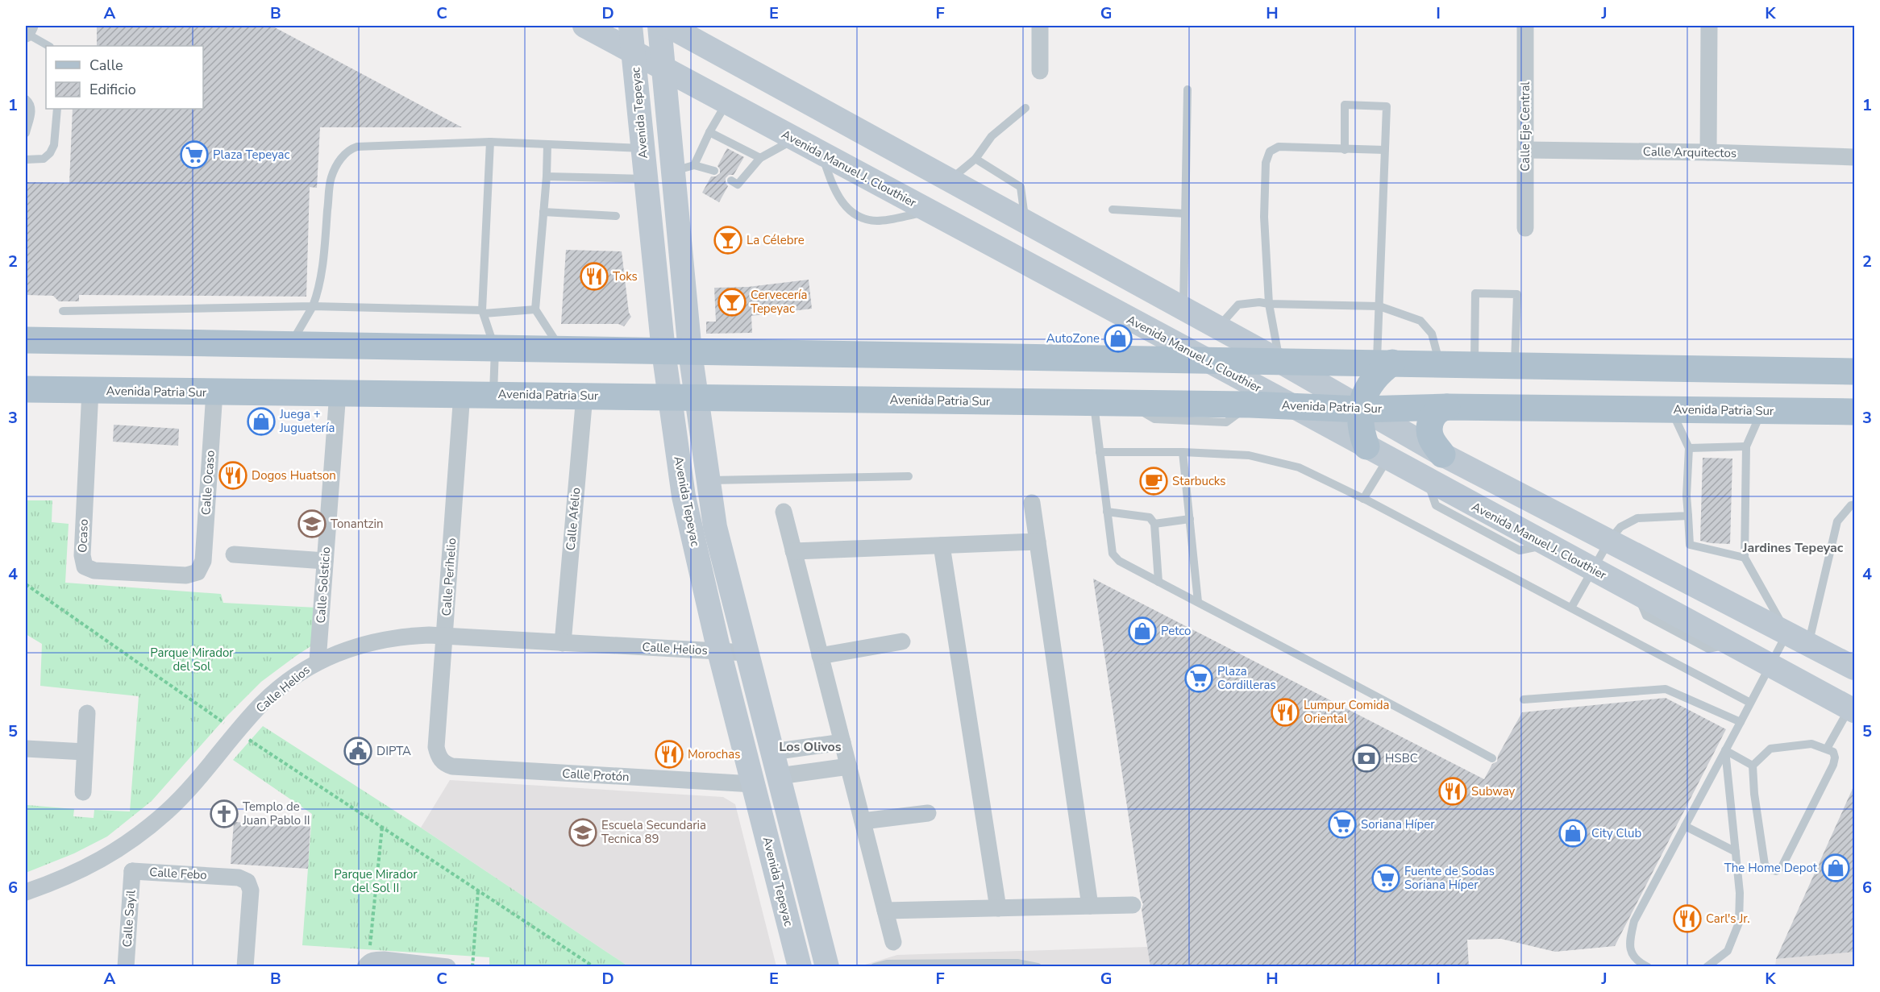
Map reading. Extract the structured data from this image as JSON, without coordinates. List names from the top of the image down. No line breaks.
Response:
{"streets":{"main road":["Avenida Tepeyac","Avenida Manuel J. Clouthier","Avenida Patria Sur"],"street":["Calle Eje Central","Calle Arquitectos","Calle Ocaso","Calle Afelio","Ocaso","Calle Perihelio","Calle Solsticio","Calle Helios","Calle Protón","Calle Febo","Calle Sayil"]},"crossings":[["Avenida Tepeyac","Avenida Manuel J. Clouthier"],["Avenida Tepeyac","Avenida Patria Sur"],["Avenida Tepeyac","Calle Helios"],["Avenida Tepeyac","Calle Protón"],["Calle Eje Central","Calle Arquitectos"],["Avenida Manuel J. Clouthier","Avenida Patria Sur"],["Avenida Patria Sur","Calle Ocaso"],["Avenida Patria Sur","Calle Afelio"],["Avenida Patria Sur","Ocaso"],["Avenida Patria Sur","Calle Perihelio"],["Avenida Patria Sur","Calle Solsticio"],["Calle Ocaso","Ocaso"],["Calle Afelio","Calle Helios"],["Calle Perihelio","Calle Helios"],["Calle Perihelio","Calle Protón"],["Calle Solsticio","Calle Helios"],["Calle Helios","Calle Febo"],["Calle Febo","Calle Sayil"]],"districts":["Jardines Tepeyac","Los Olivos"],"parks":["Parque Mirador del Sol","Parque Mirador del Sol II"],"places":{"supermarket":["Plaza Tepeyac","Plaza Cordilleras","Soriana Híper","Fuente de Sodas Soriana Híper"],"bar":["La Célebre","Cervecería Tepeyac"],"restaurant":["Toks","Dogos Huatson","Lumpur Comida Oriental","Morochas","Subway","Carl's Jr."],"shop":["AutoZone","Juega + Juguetería","Petco","City Club","The Home Depot"],"cafe":["Starbucks"],"school or university":["Tonantzin","Escuela Secundaria Tecnica 89"],"public building":["DIPTA"],"bank":["HSBC"],"church":["Templo de Juan Pablo II"]},"legend":["Calle","Edificio"],"grid":{"columns":["A","B","C","D","E","F","G","H","I","J","K"],"rows":["1","2","3","4","5","6"]}}
